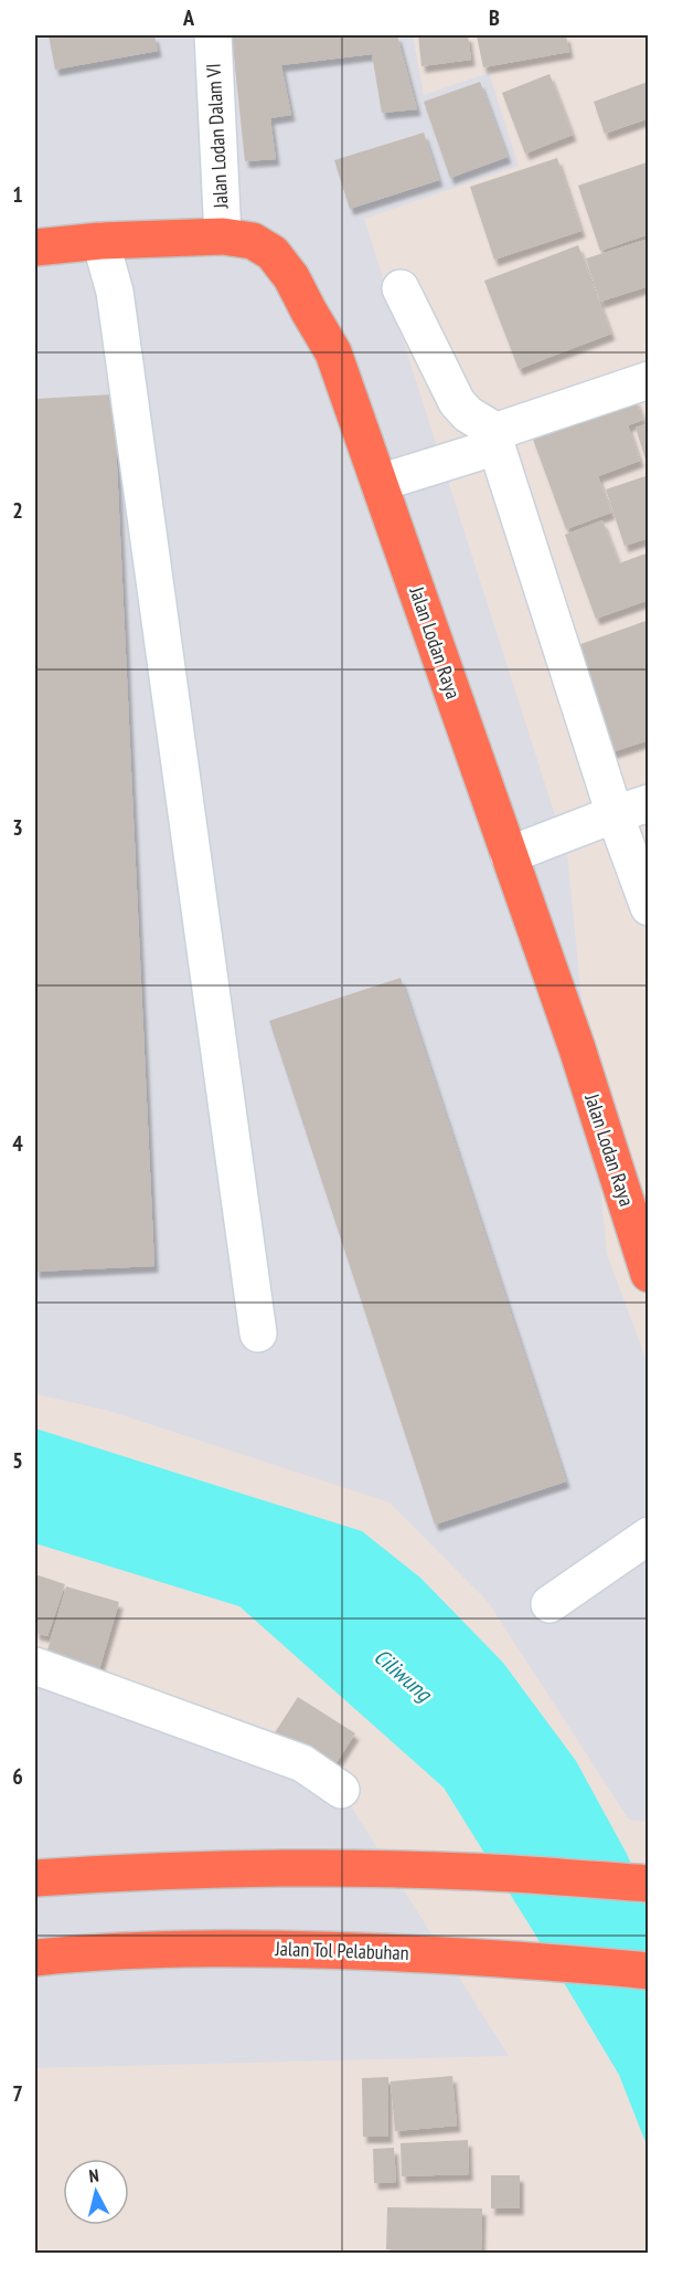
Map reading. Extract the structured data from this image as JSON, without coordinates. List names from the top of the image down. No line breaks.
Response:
{"streets":{"highway":["Jalan Lodan Raya","Jalan Tol Pelabuhan"],"street":["Jalan Lodan Dalam VI"]},"crossings":[["Jalan Lodan Dalam VI","Jalan Lodan Raya"]],"water":["Ciliwung"],"north":"top","grid":{"columns":["A","B"],"rows":["1","2","3","4","5","6","7"]}}
